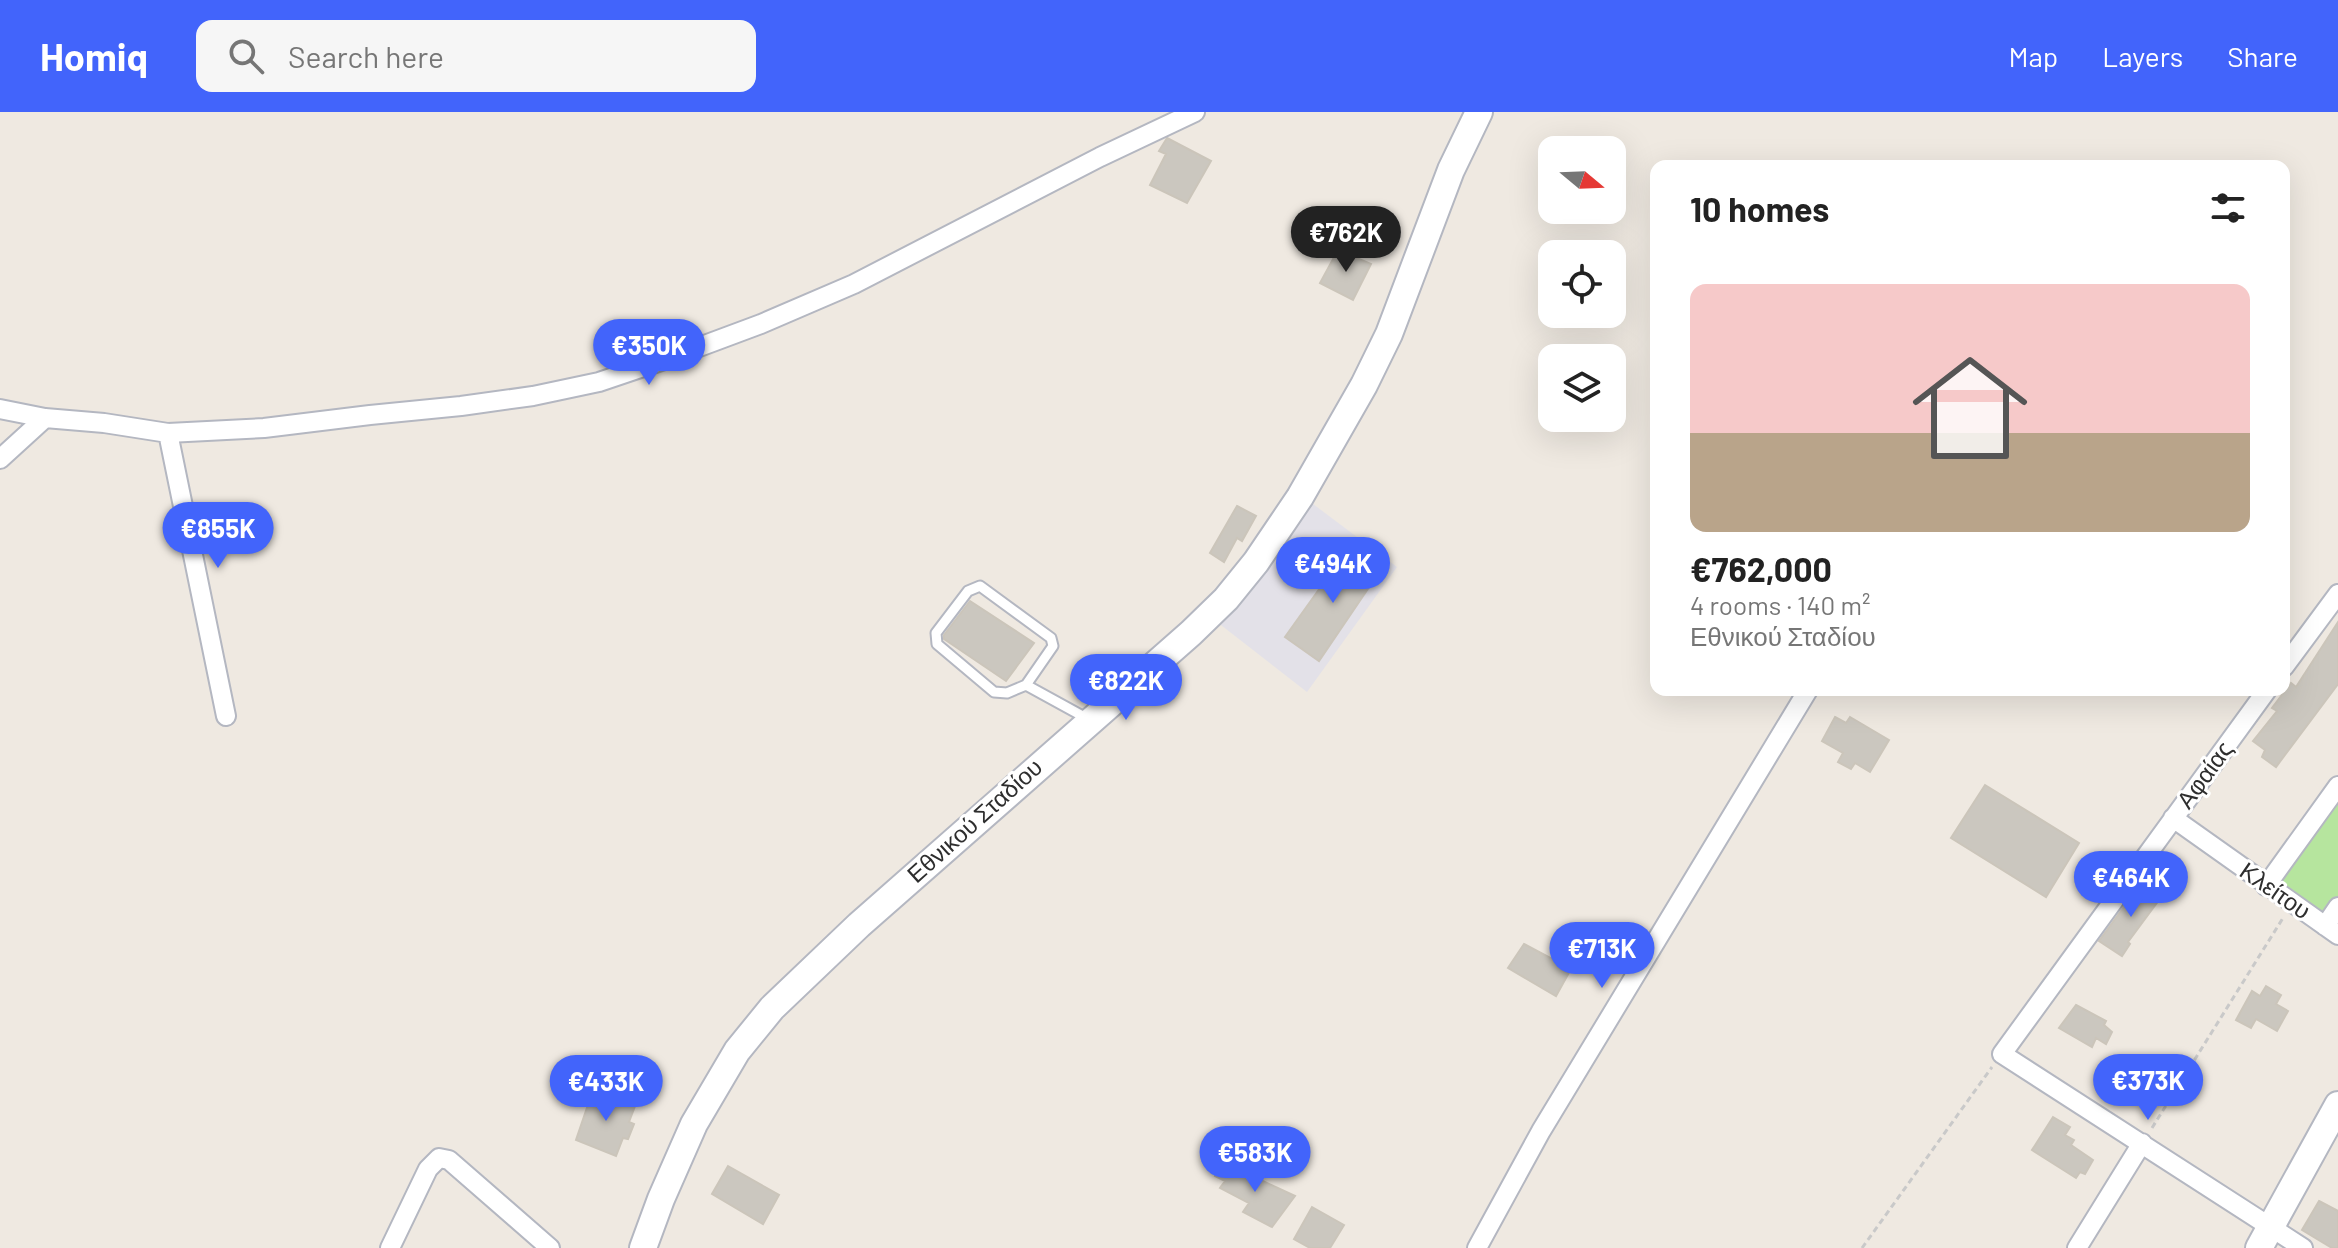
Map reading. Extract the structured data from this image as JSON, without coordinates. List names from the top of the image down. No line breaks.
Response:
{"streets":{"street":["Αφαίας","Εθνικού Σταδίου","Κλείτου"]},"crossings":[["Αφαίας","Κλείτου"]],"north":"right","page":{"header":"Homiq","search":"Search here","nav":["Map","Layers","Share"],"heading":"10 homes","price":["€762K","€350K","€855K","€494K","€822K","€464K","€713K","€373K","€433K","€583K"],"list":[{"name":"€762,000","note":"4 rooms · 140 m² · Εθνικού Σταδίου"}]}}
